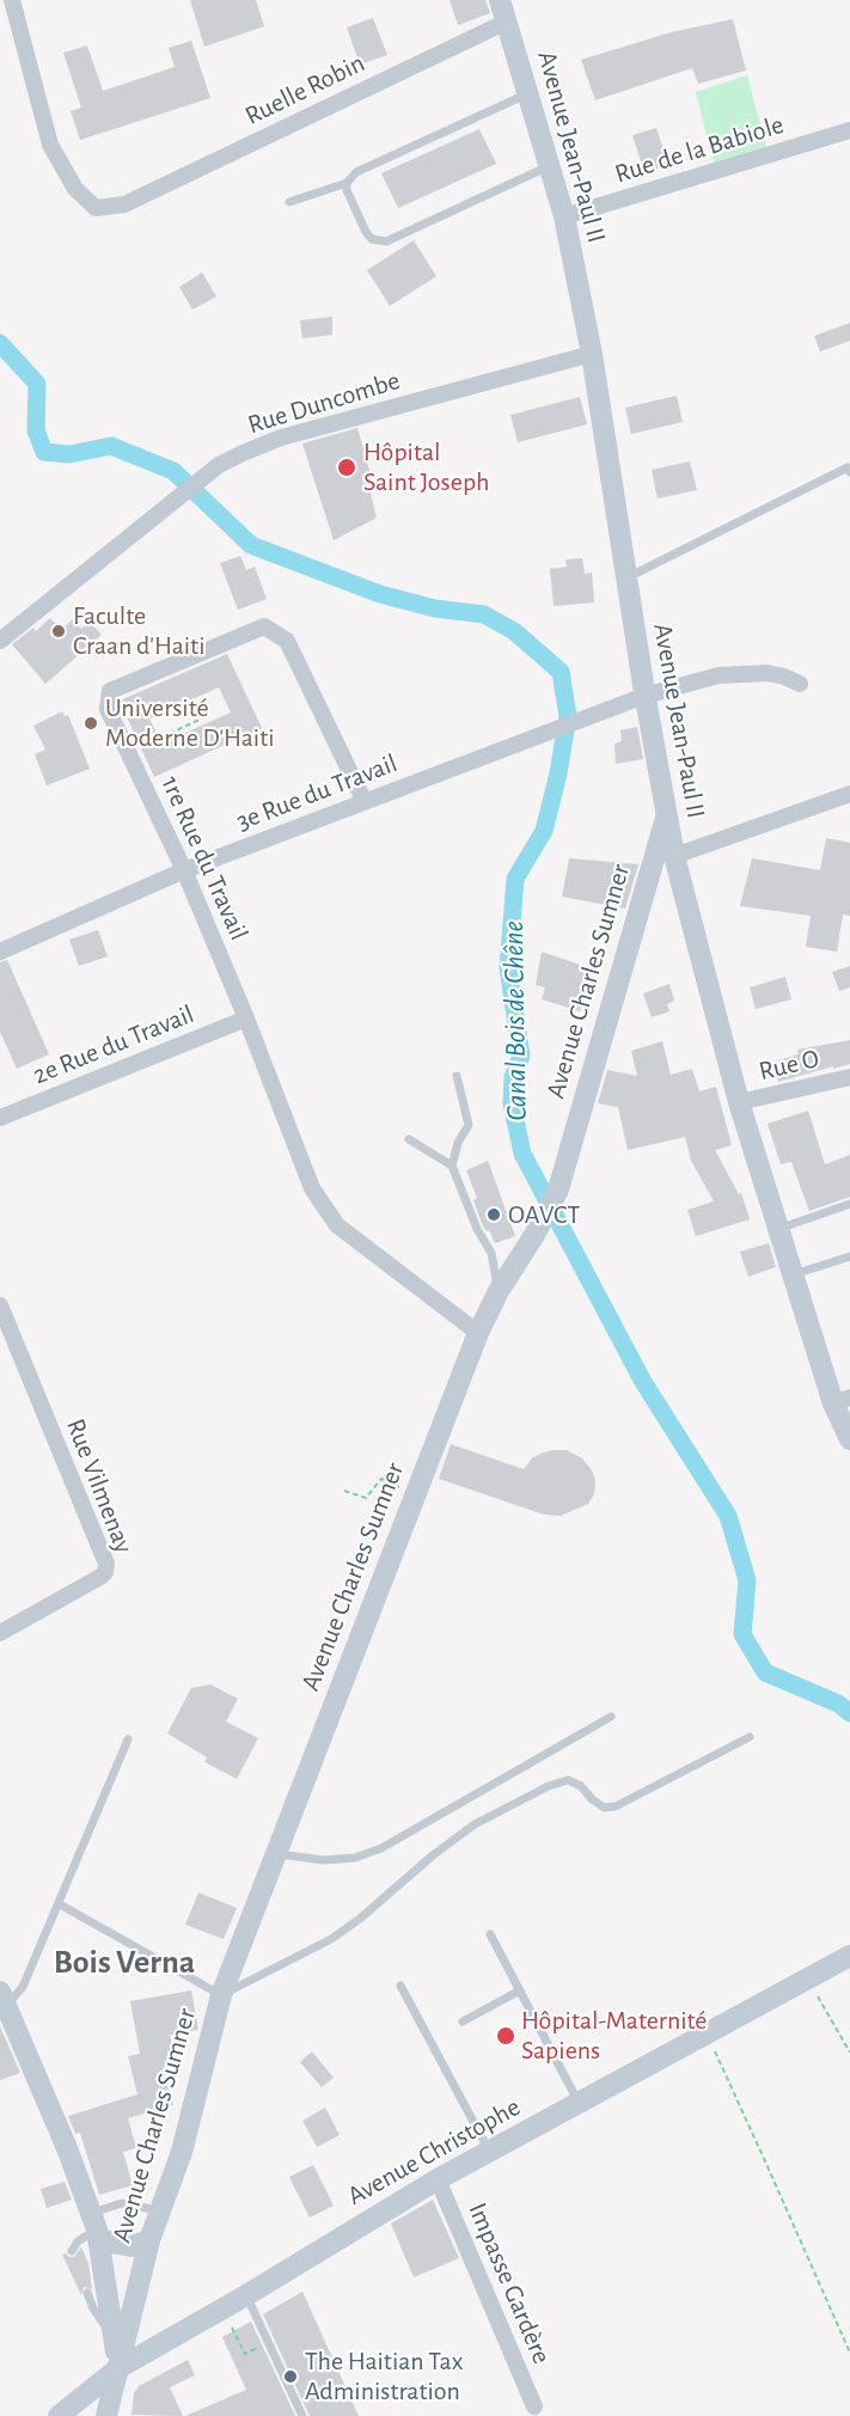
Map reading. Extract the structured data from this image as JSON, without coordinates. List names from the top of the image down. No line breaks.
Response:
{"streets":{"street":["Ruelle Robin","Avenue Jean-Paul II","Rue de la Babiole","Rue Duncombe","3e Rue du Travail","1re Rue du Travail","Avenue Charles Sumner","2e Rue du Travail","Rue O","Rue Vilmenay","Avenue Christophe","Impasse Gardère"]},"crossings":[["Ruelle Robin","Avenue Jean-Paul II"],["Avenue Jean-Paul II","Rue de la Babiole"],["Avenue Jean-Paul II","Rue Duncombe"],["Avenue Jean-Paul II","3e Rue du Travail"],["Avenue Jean-Paul II","Avenue Charles Sumner"],["Avenue Jean-Paul II","Rue O"],["3e Rue du Travail","1re Rue du Travail"],["1re Rue du Travail","Avenue Charles Sumner"],["1re Rue du Travail","2e Rue du Travail"],["Avenue Charles Sumner","Avenue Christophe"],["Avenue Christophe","Impasse Gardère"]],"districts":["Bois Verna"],"water":["Canal Bois de Chêne"],"places":["Hôpital Saint Joseph","Faculte Craan d'Haiti","Université Moderne D'Haiti","OAVCT","Hôpital-Maternité Sapiens","The Haitian Tax Administration"]}
